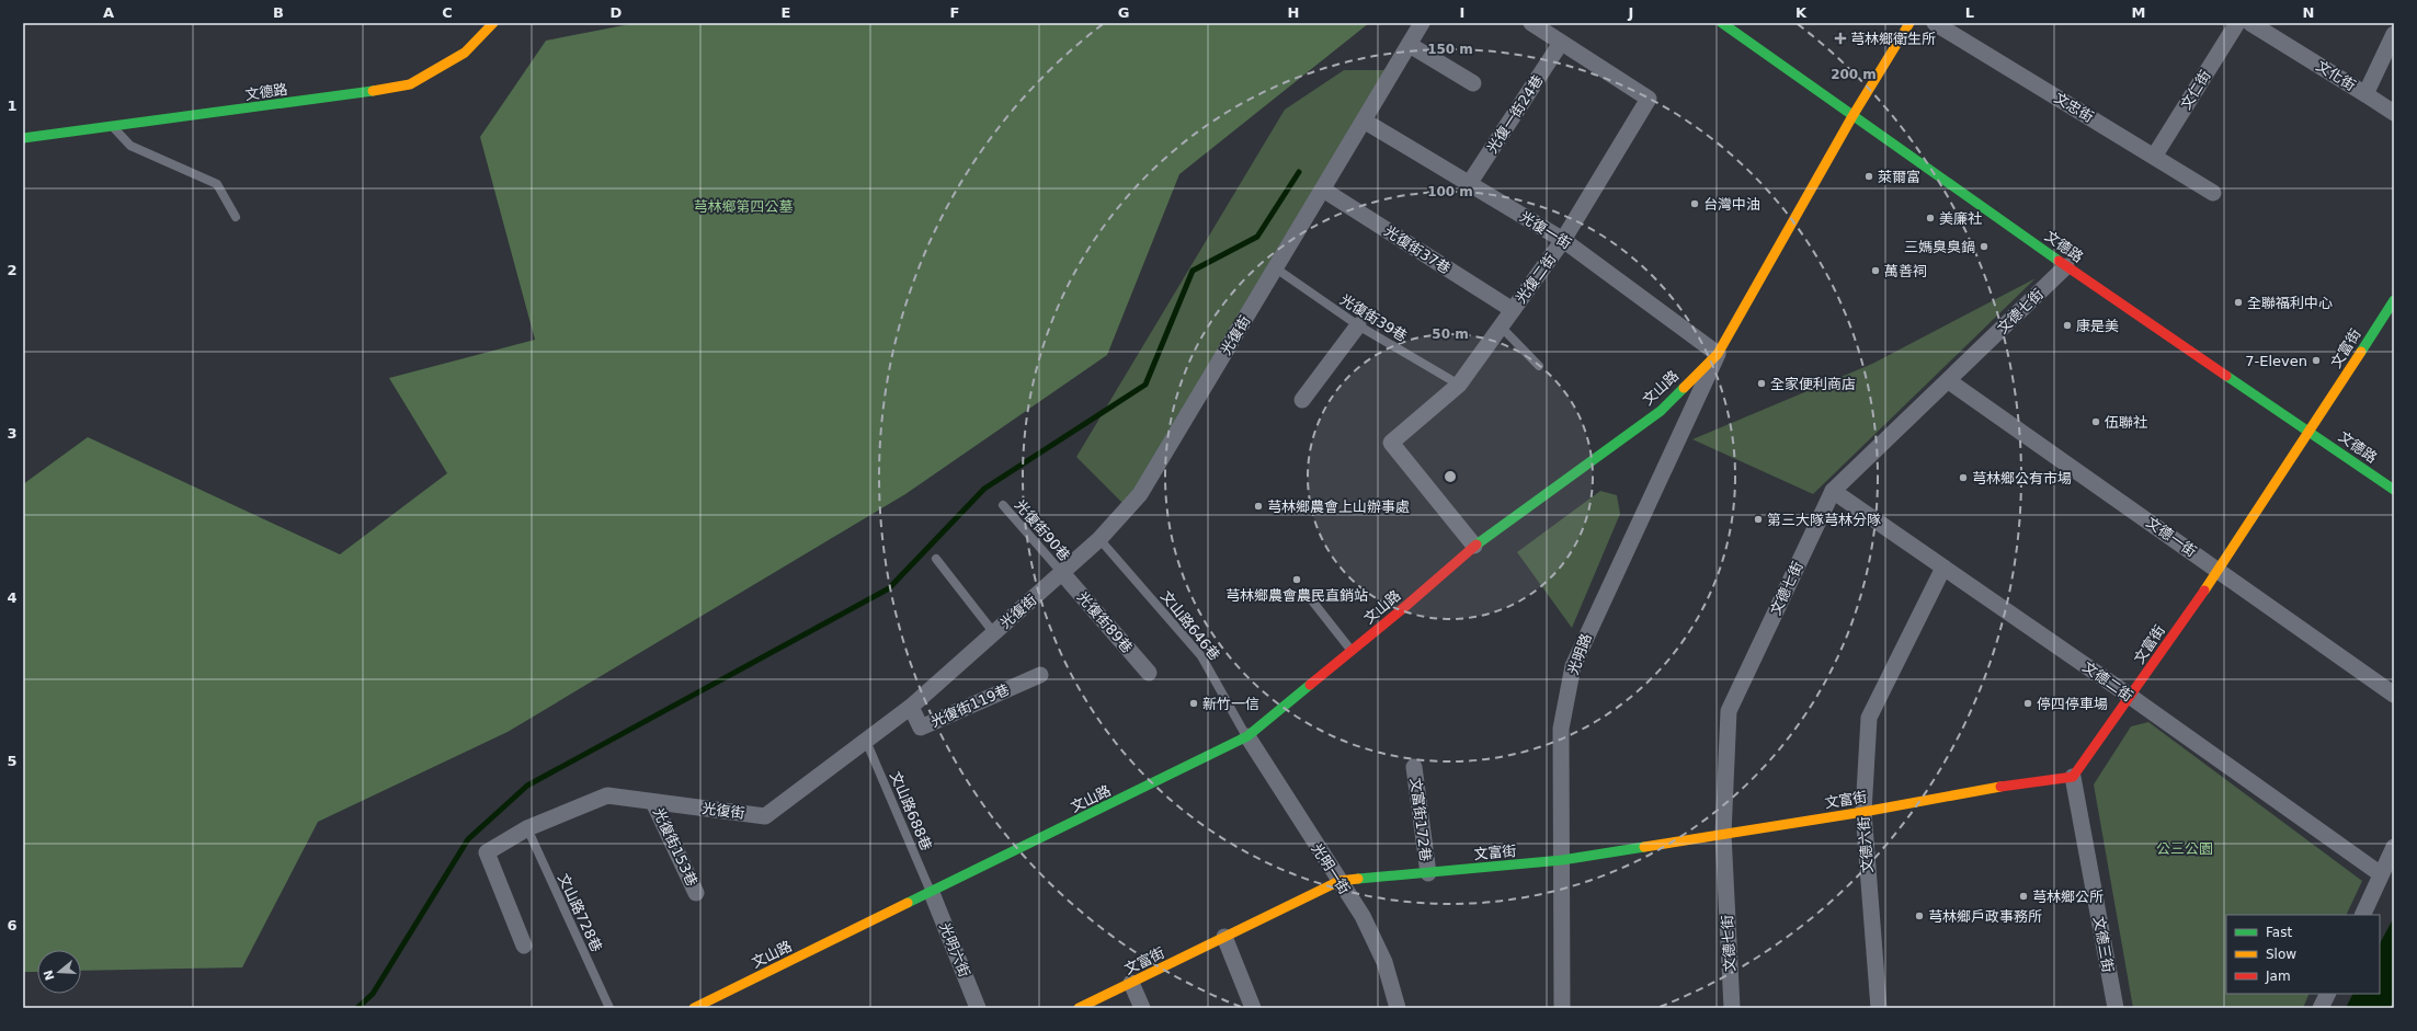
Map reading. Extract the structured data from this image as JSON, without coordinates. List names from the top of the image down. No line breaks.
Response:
{"streets":{"main road":["文德路","文富街","文山路"],"street":["文化街","文仁街","文忠街","光復一街24巷","光復一街","光復街37巷","光復二街","文德七街","光復街","文德一街","光復街89巷","光明路","文德二街","光復街119巷","文富街172巷","文德六街","光復街153巷","光明一街","文德三街","光明六街"],"lane":["光復街39巷","光復街90巷","文山路646巷","文山路688巷","文山路728巷"]},"crossings":[["文仁街","文忠街"],["文德路","文德七街"],["文德路","文富街"],["文德路","文山路"],["光復一街24巷","光復一街"],["光復一街24巷","光復二街"],["光復一街","光復二街"],["光復一街","光復街"],["光復一街","文山路"],["光復一街","光明路"],["光復街37巷","光復二街"],["光復街37巷","光復街"],["光復二街","光復街39巷"],["光復二街","文山路"],["文德七街","文富街"],["文德七街","文德一街"],["文德七街","文德二街"],["光復街39巷","光復街"],["光復街","光復街90巷"],["光復街","光復街89巷"],["光復街","文山路646巷"],["光復街","光復街119巷"],["光復街","文山路688巷"],["光復街","光復街153巷"],["光復街","文山路728巷"],["文富街","文德一街"],["文富街","光明路"],["文富街","文德二街"],["文富街","文富街172巷"],["文富街","文德六街"],["文富街","光明一街"],["文富街","文德三街"],["文山路","文山路646巷"],["文山路","光明路"],["文山路","文山路688巷"],["文山路","光明一街"],["文山路","光明六街"],["光復街90巷","光復街89巷"],["文山路646巷","光明一街"],["文德二街","文德六街"],["文山路688巷","光明六街"]],"parks":["芎林鄉第四公墓","公三公園"],"places":{"health":["芎林鄉衛生所"],"other":["萊爾富","台灣中油","美廉社","三媽臭臭鍋","萬善祠","全聯福利中心","康是美","7-Eleven","全家便利商店","伍聯社","芎林鄉公有市場","芎林鄉農會上山辦事處","第三大隊芎林分隊","芎林鄉農會農民直銷站","新竹一信","停四停車場","芎林鄉公所","芎林鄉戶政事務所"]},"legend":["Fast","Slow","Jam"],"north":"left","grid":{"columns":["A","B","C","D","E","F","G","H","I","J","K","L","M","N"],"rows":["1","2","3","4","5","6"]},"rings":["150 m","200 m","100 m","50 m"]}
